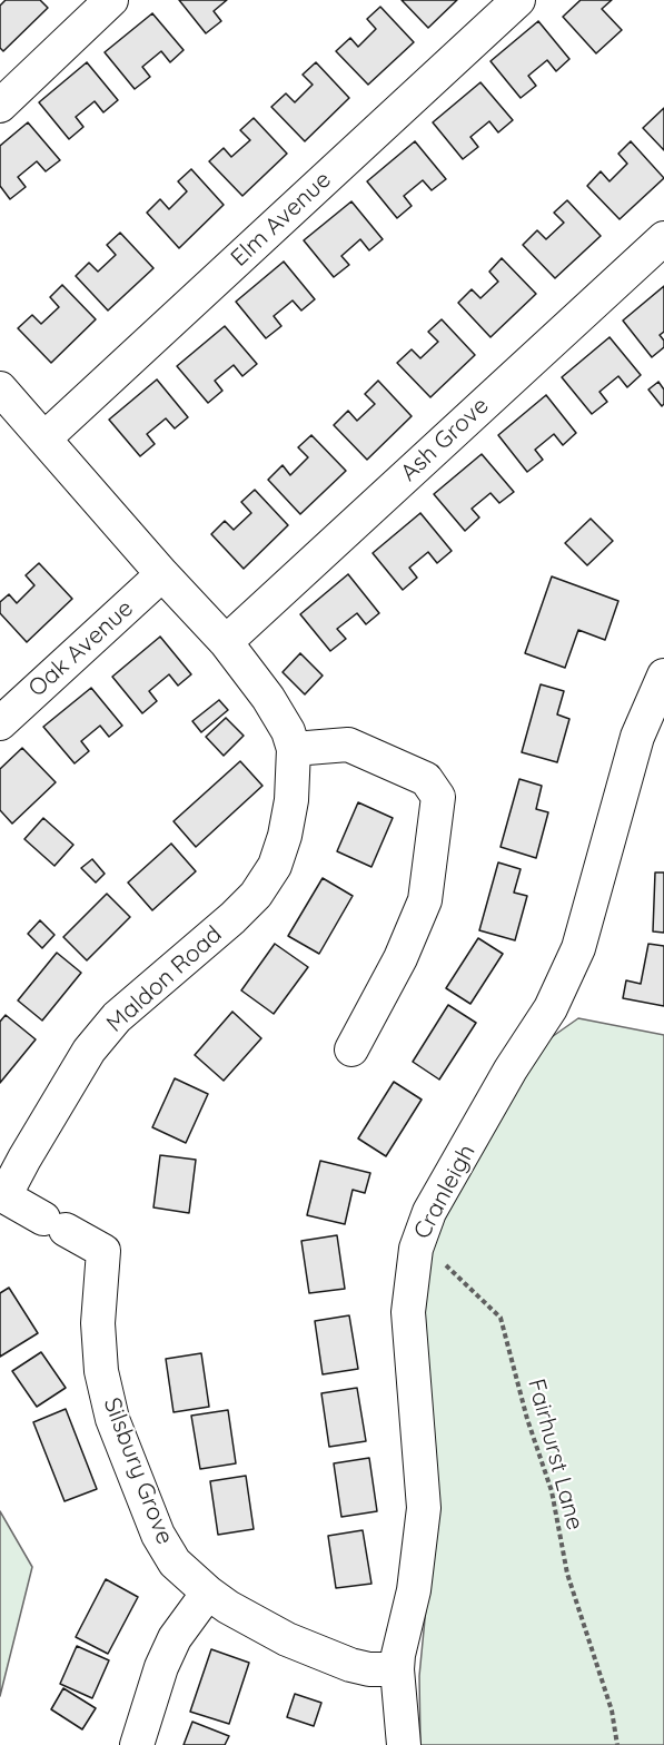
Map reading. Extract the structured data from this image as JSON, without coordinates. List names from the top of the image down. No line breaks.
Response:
{"streets":{"street":["Elm Avenue","Ash Grove","Oak Avenue","Maldon Road","Cranleigh","Silsbury Grove"],"path":["Fairhurst Lane"]},"crossings":[["Maldon Road","Silsbury Grove"],["Cranleigh","Fairhurst Lane"],["Cranleigh","Silsbury Grove"]]}
